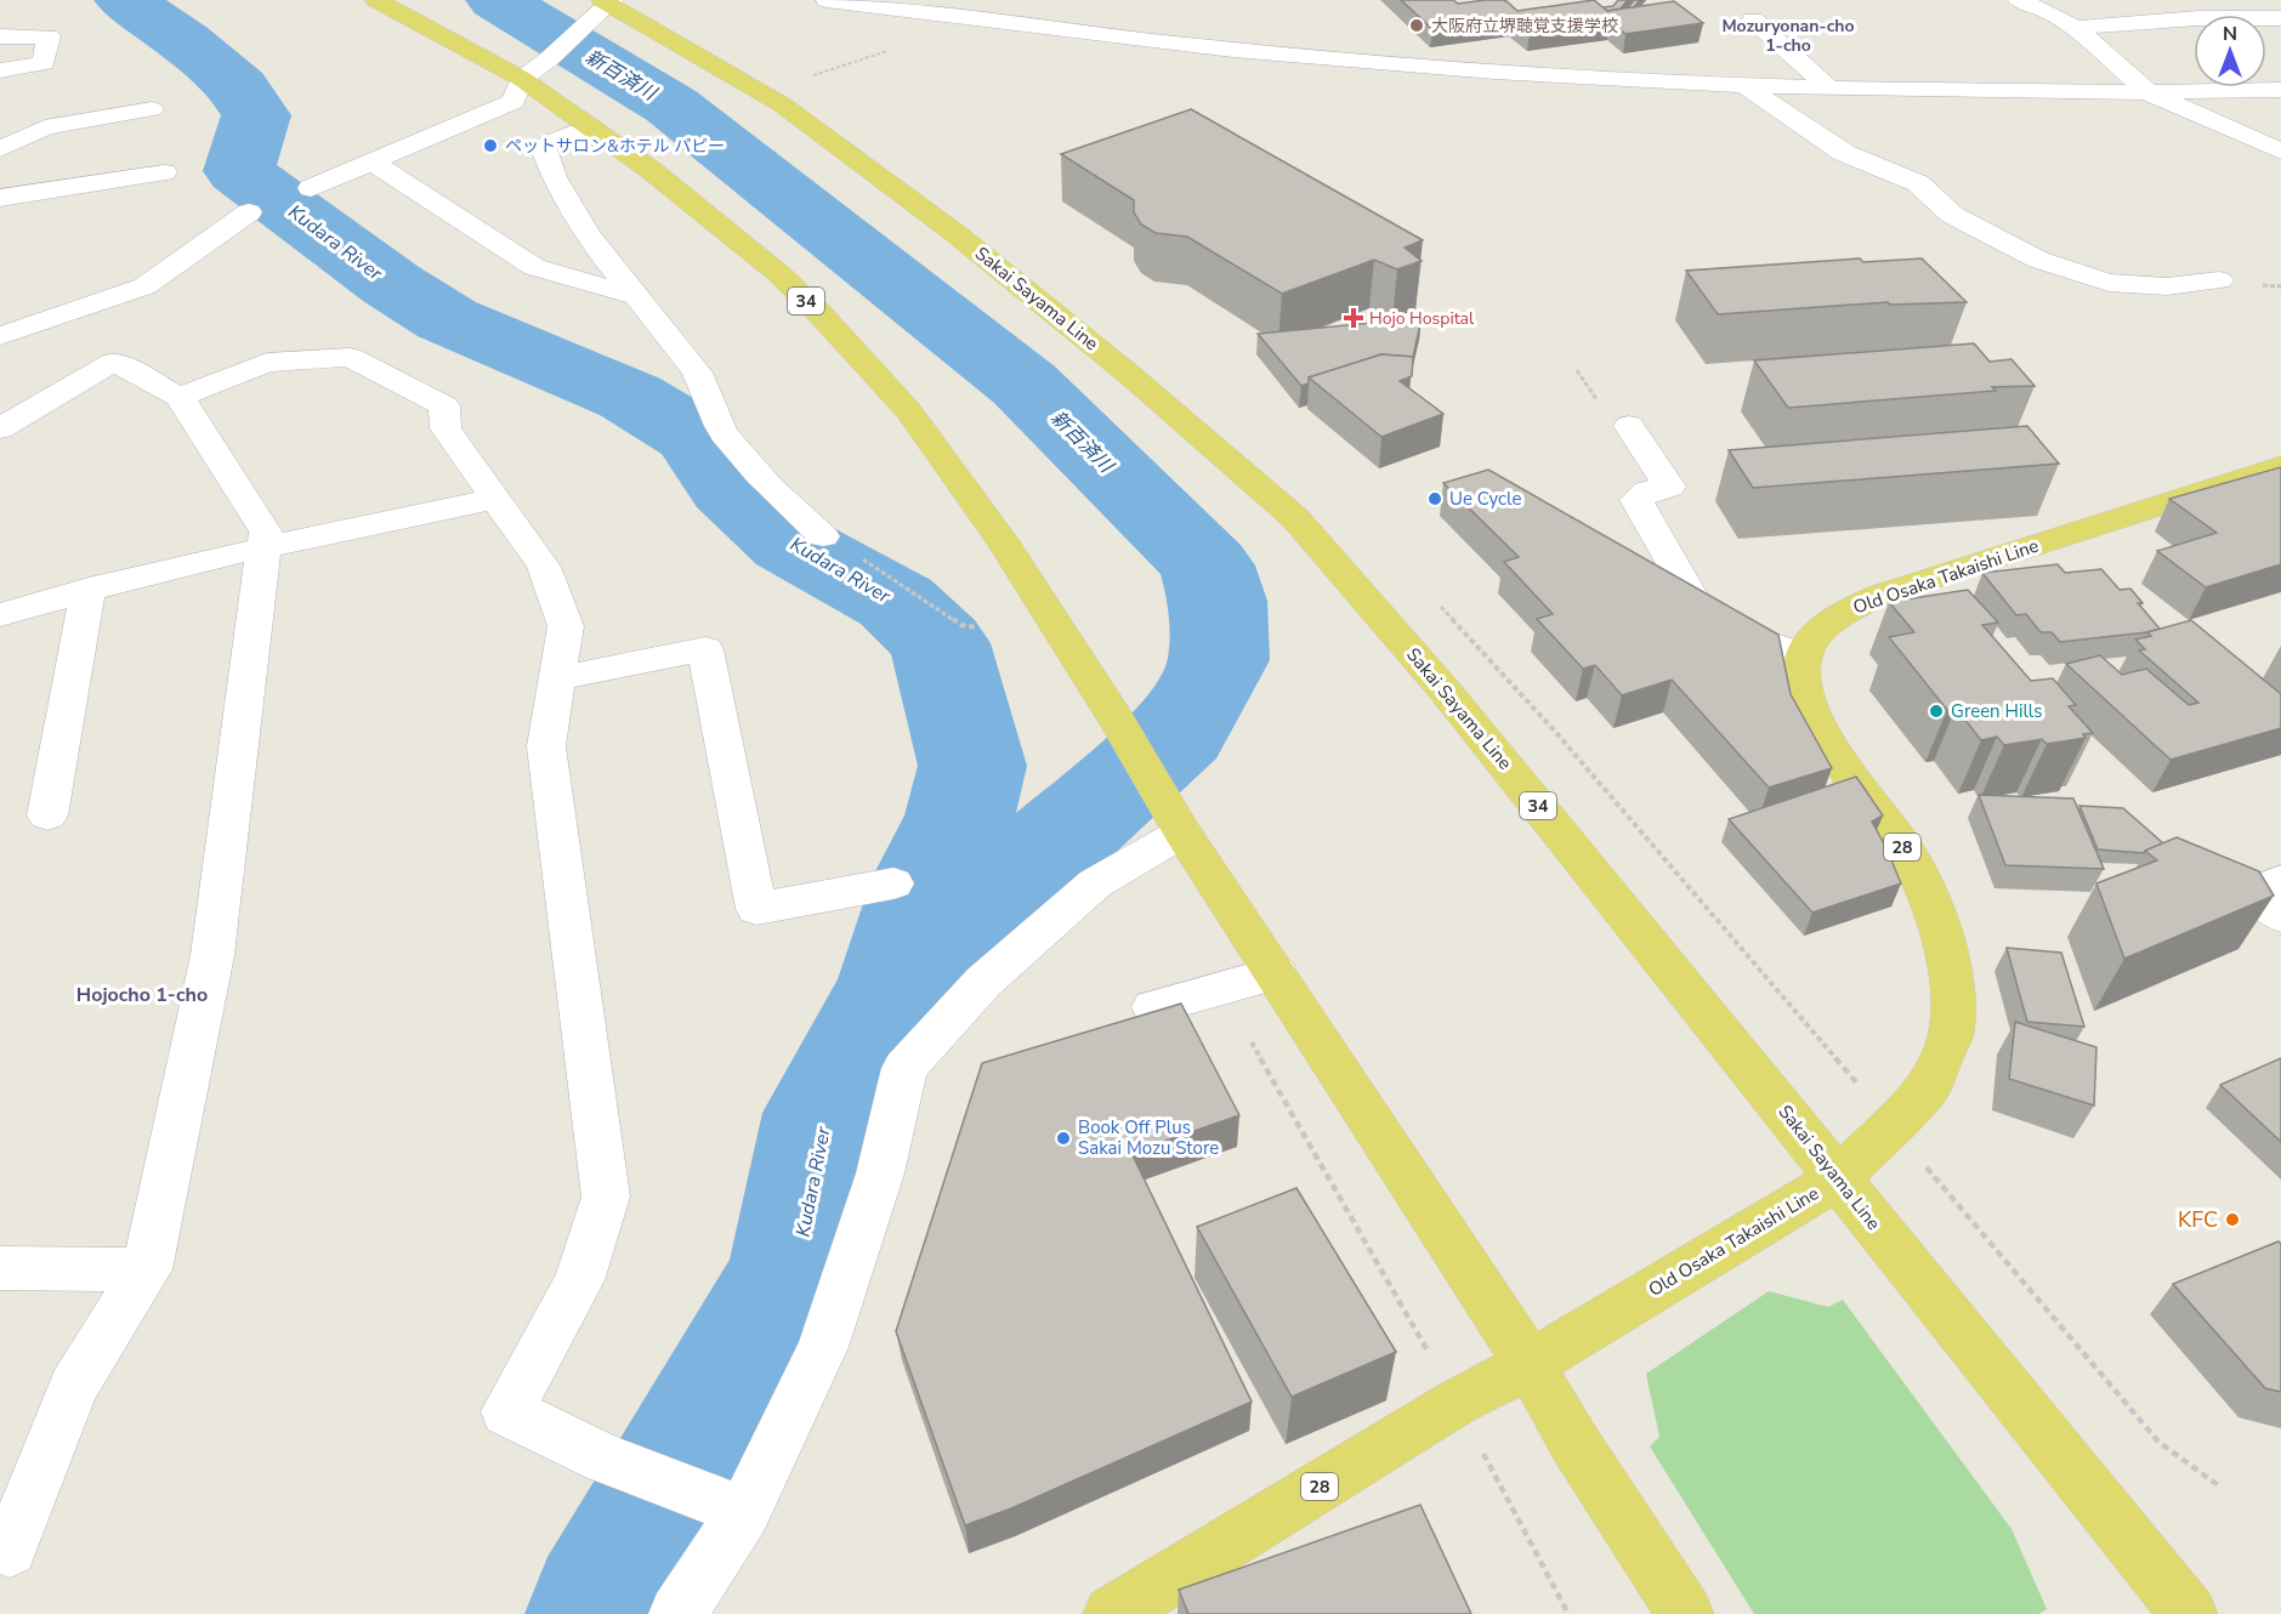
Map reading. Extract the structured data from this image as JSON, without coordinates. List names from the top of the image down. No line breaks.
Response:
{"streets":{"main road":["Sakai Sayama Line","34","Old Osaka Takaishi Line","28"]},"crossings":[["Sakai Sayama Line","Old Osaka Takaishi Line"],["34","Old Osaka Takaishi Line"]],"districts":["Mozuryonan-cho 1-cho","Hojocho 1-cho"],"water":["新百済川","Kudara River"],"places":{"other":["大阪府立堺聴覚支援学校","ペットサロン&ホテル パピー","Ue Cycle","Green Hills","Book Off Plus Sakai Mozu Store","KFC"],"health":["Hojo Hospital"]},"north":"top"}
